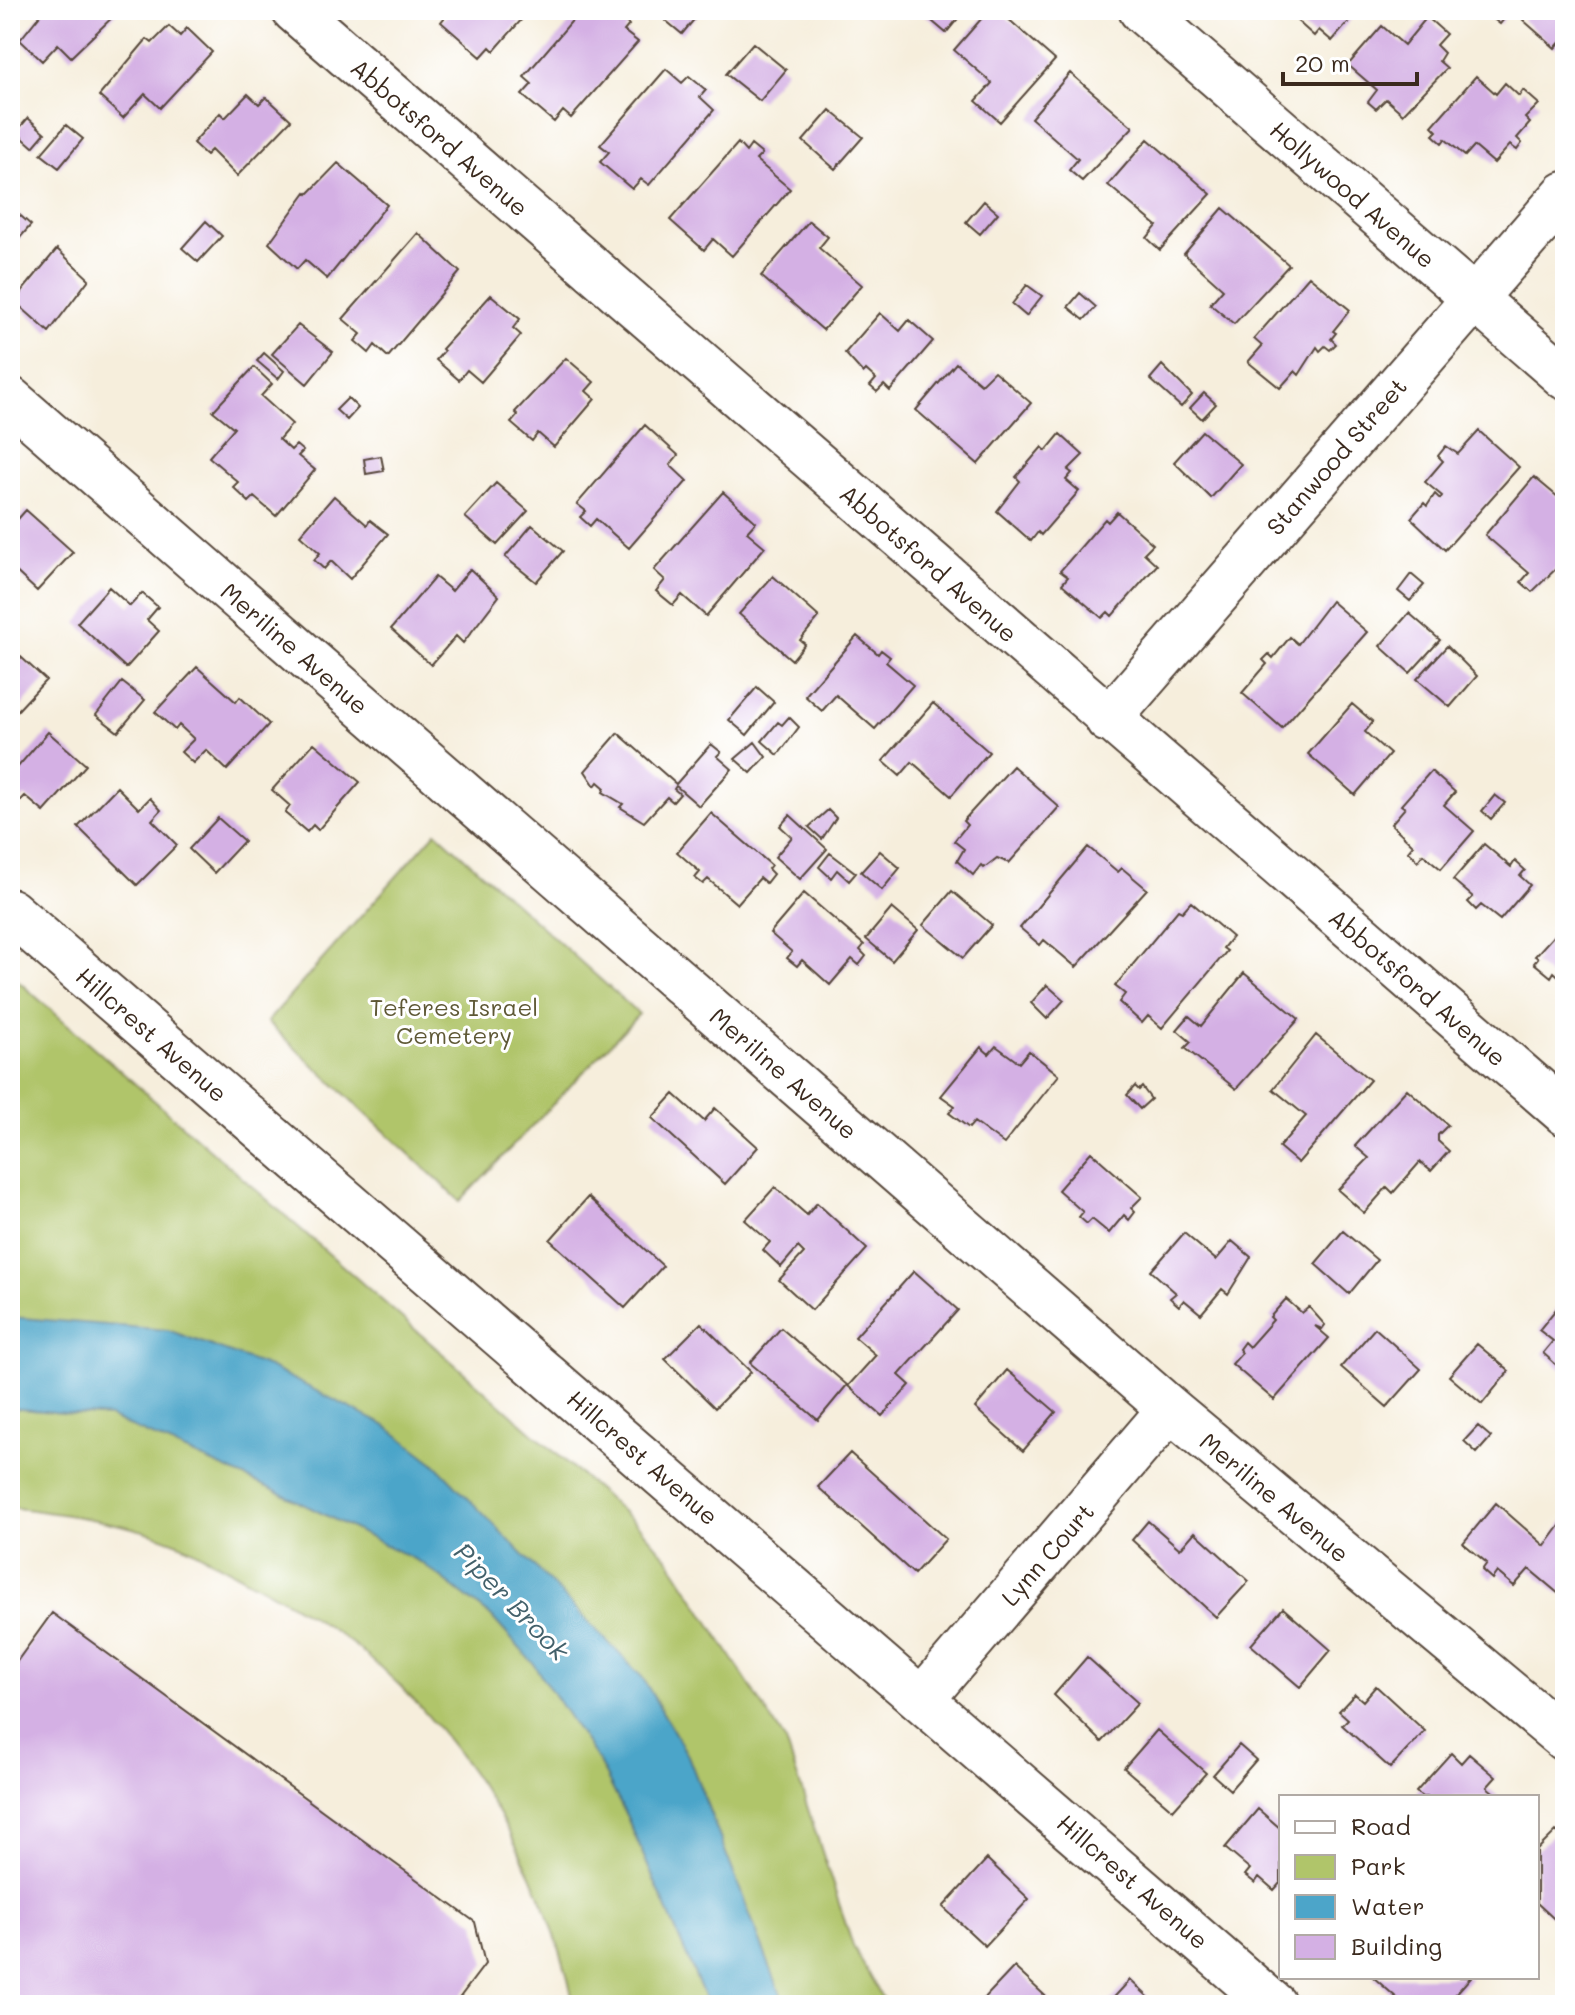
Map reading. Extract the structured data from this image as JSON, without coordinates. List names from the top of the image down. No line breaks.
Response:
{"streets":{"street":["Abbotsford Avenue","Hollywood Avenue","Stanwood Street","Meriline Avenue","Hillcrest Avenue","Lynn Court"]},"crossings":[["Abbotsford Avenue","Stanwood Street"],["Hollywood Avenue","Stanwood Street"],["Meriline Avenue","Lynn Court"],["Hillcrest Avenue","Lynn Court"]],"water":["Piper Brook"],"parks":["Teferes Israel Cemetery"],"legend":["Road","Park","Water","Building"],"scale_bar":"20 m"}
